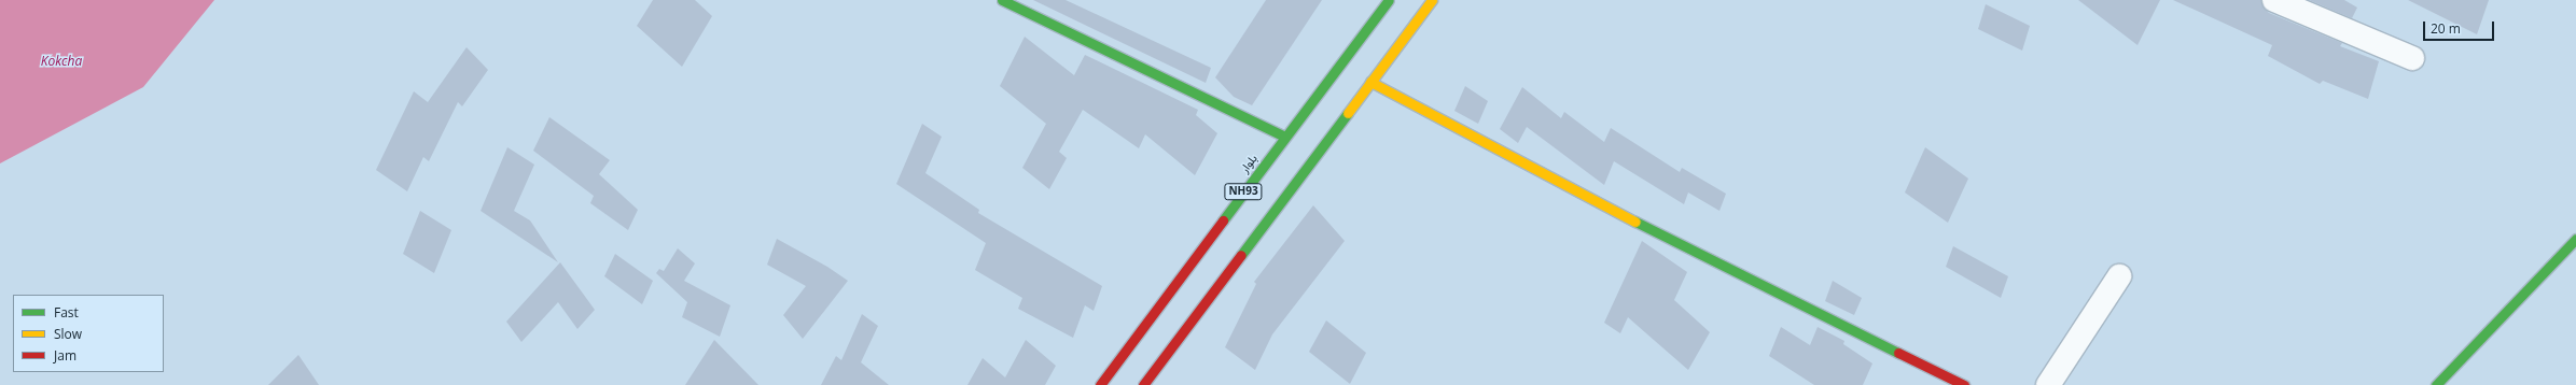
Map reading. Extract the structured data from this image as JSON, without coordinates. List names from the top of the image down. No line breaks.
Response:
{"streets":{"street":["بلوار","NH93"]},"water":["Kokcha"],"legend":["Fast","Slow","Jam"],"scale_bar":"20 m"}
